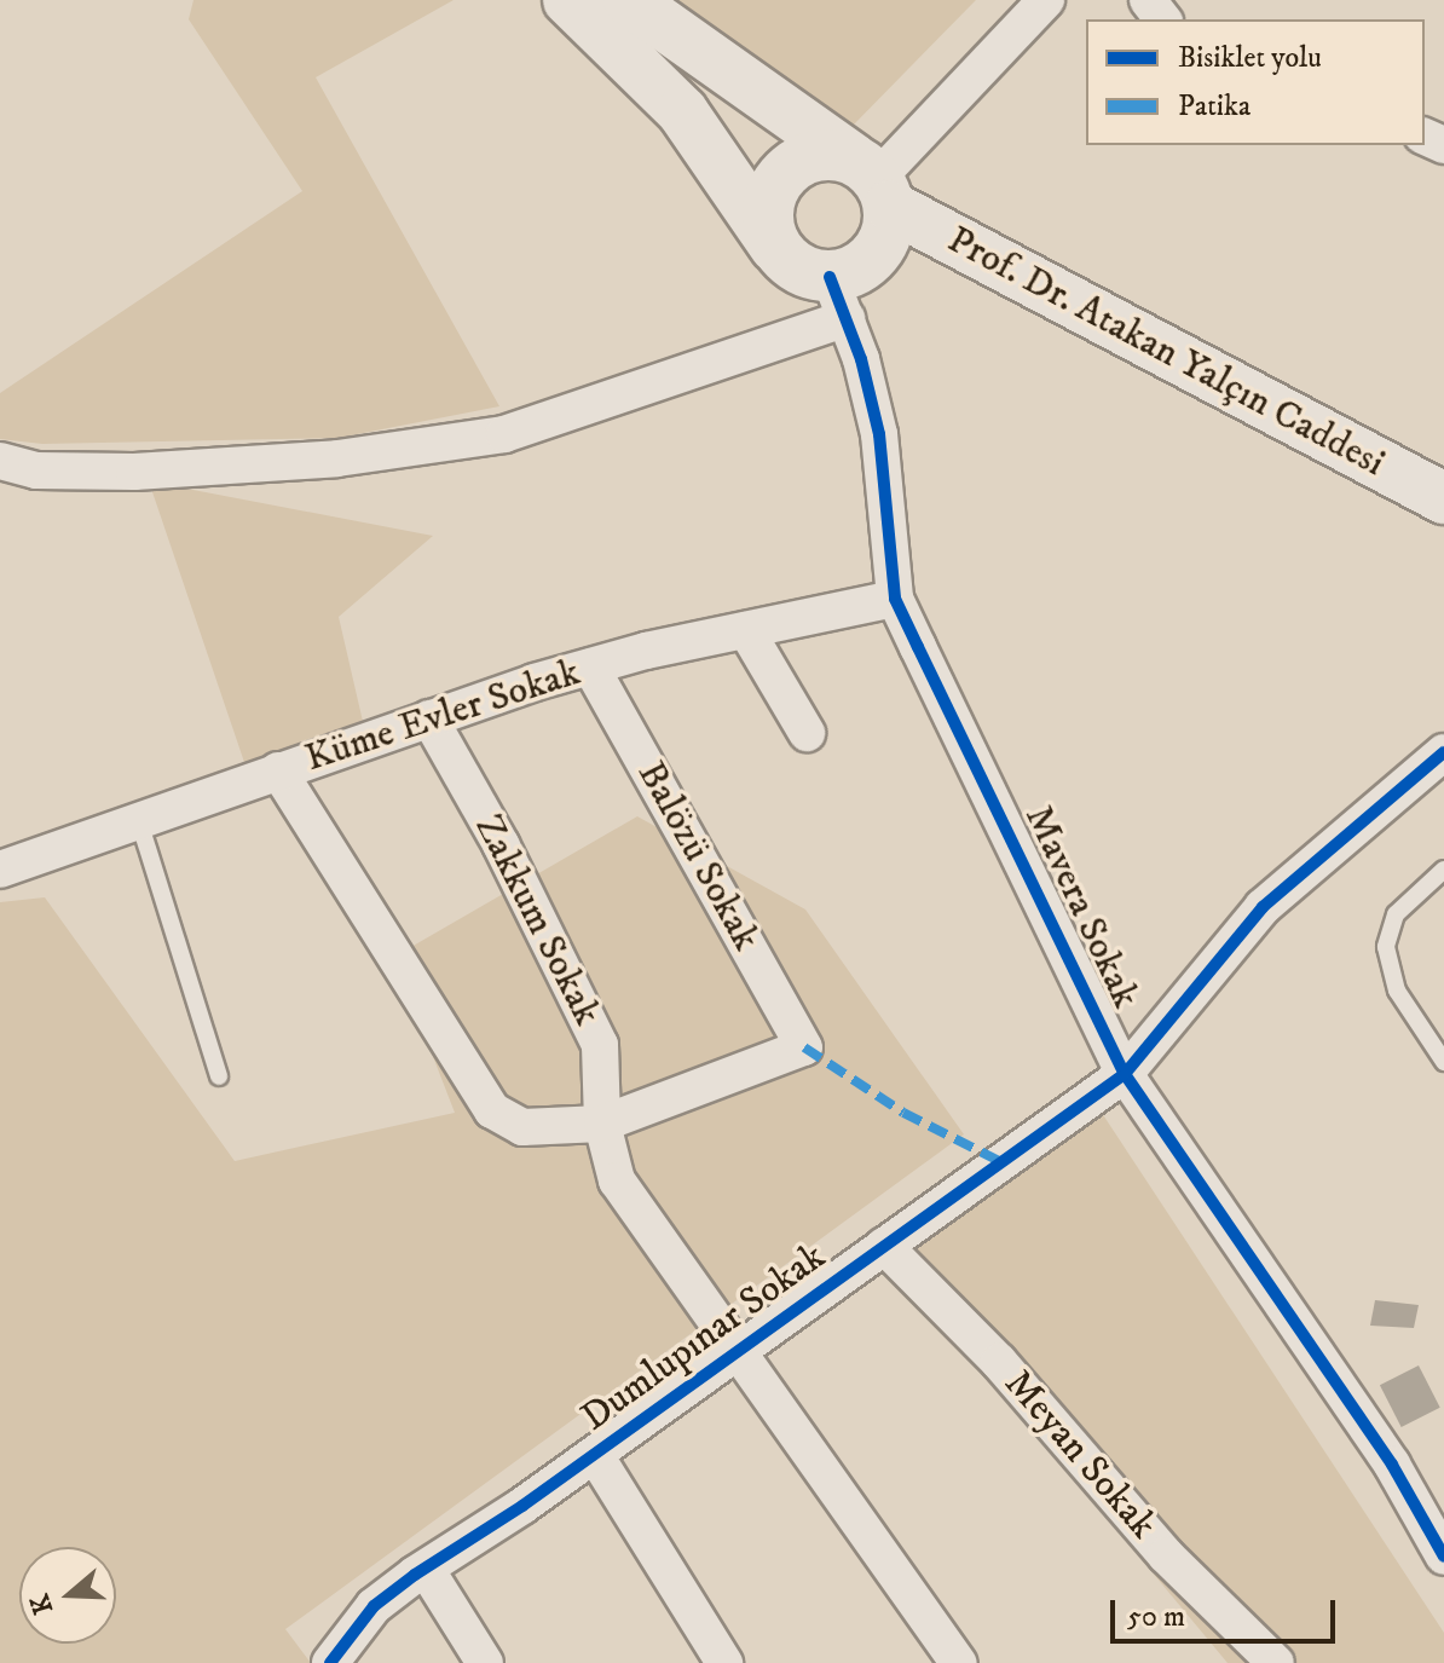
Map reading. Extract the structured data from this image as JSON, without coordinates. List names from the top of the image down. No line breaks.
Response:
{"streets":{"main road":["Prof. Dr. Atakan Yalçın Caddesi"],"street":["Küme Evler Sokak","Balözü Sokak","Mavera Sokak","Zakkum Sokak","Dumlupınar Sokak","Meyan Sokak"]},"crossings":[["Prof. Dr. Atakan Yalçın Caddesi","Mavera Sokak"],["Küme Evler Sokak","Balözü Sokak"],["Küme Evler Sokak","Mavera Sokak"],["Küme Evler Sokak","Zakkum Sokak"],["Balözü Sokak","Zakkum Sokak"],["Mavera Sokak","Dumlupınar Sokak"],["Zakkum Sokak","Dumlupınar Sokak"],["Dumlupınar Sokak","Meyan Sokak"]],"legend":["Bisiklet yolu","Patika"],"scale_bar":"50 m","north":"left"}
